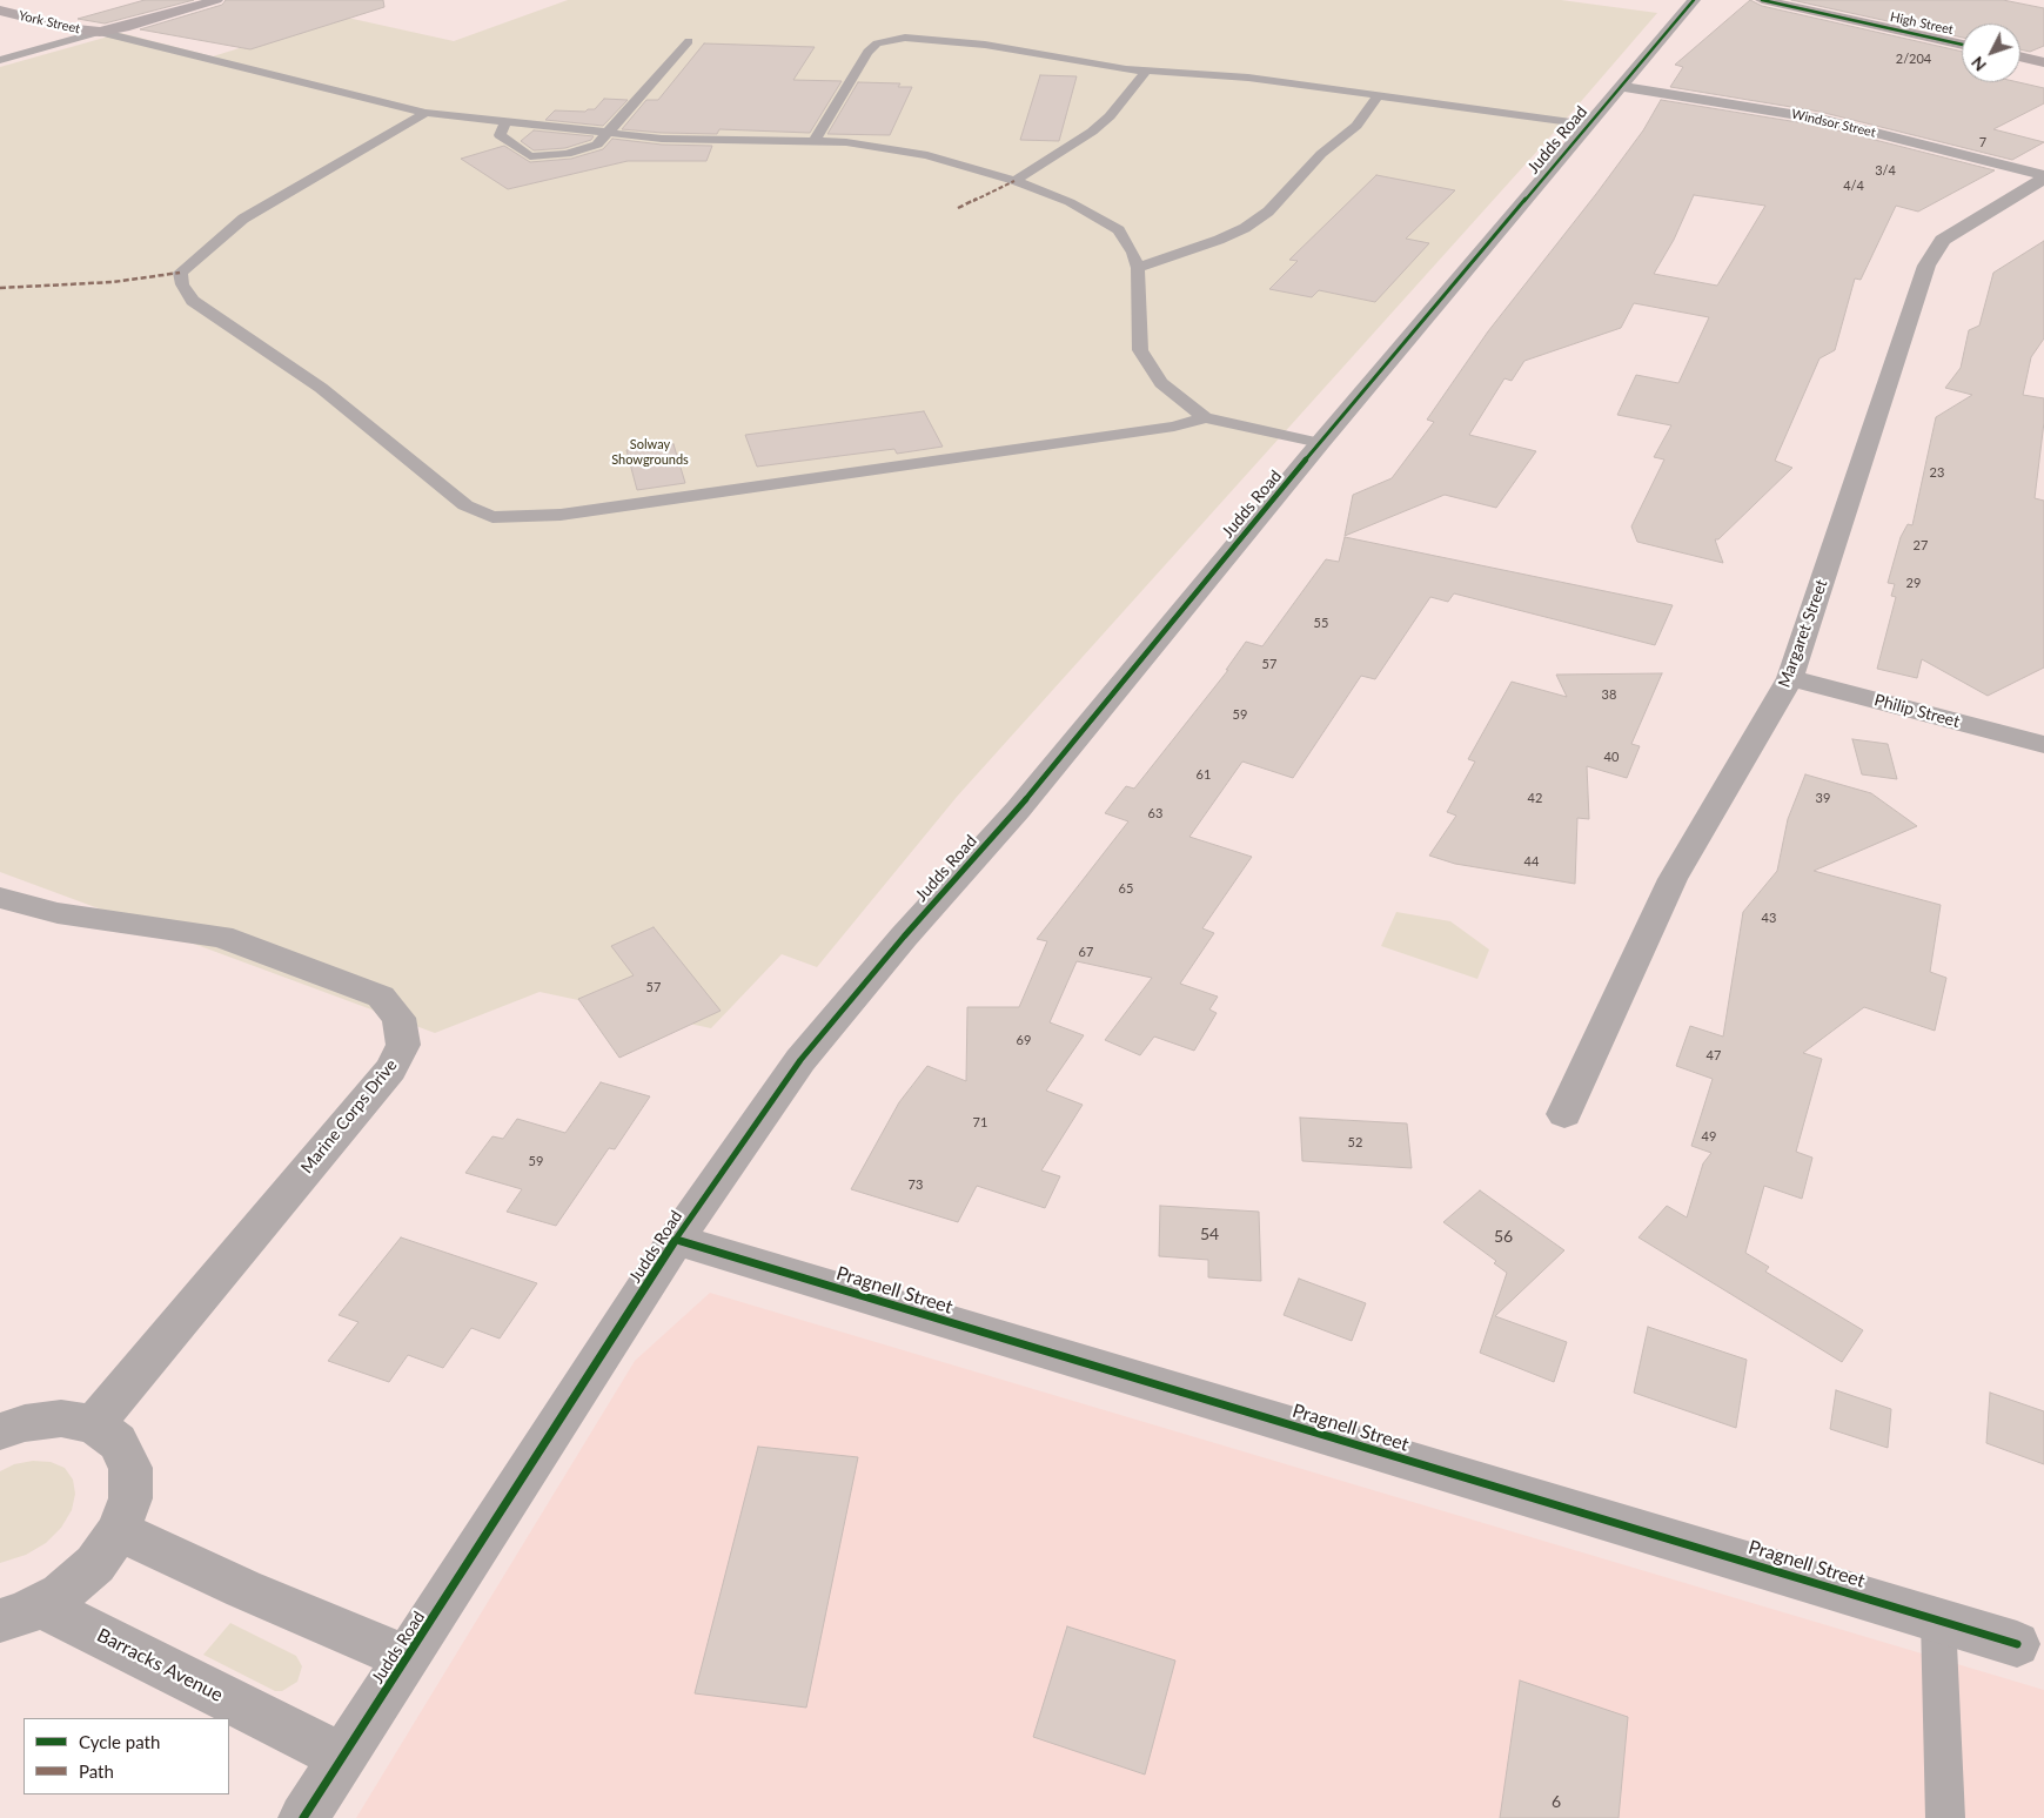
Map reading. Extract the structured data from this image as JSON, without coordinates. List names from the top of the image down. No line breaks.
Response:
{"streets":{"highway":["High Street"],"street":["York Street","Windsor Street","Judds Road","Margaret Street","Philip Street","Marine Corps Drive","Pragnell Street","Barracks Avenue"]},"crossings":[["Windsor Street","Judds Road"],["Windsor Street","Margaret Street"],["Judds Road","Pragnell Street"],["Judds Road","Barracks Avenue"],["Margaret Street","Philip Street"]],"parks":["Solway Showgrounds"],"house_numbers":["2/204","7","3/4","4/4","23","27","29","55","57","38","59","40","61","42","39","63","44","65","43","67","57","69","47","71","49","52","59","73","54","56","6"],"legend":["Cycle path","Path"],"north":"bottom left"}
